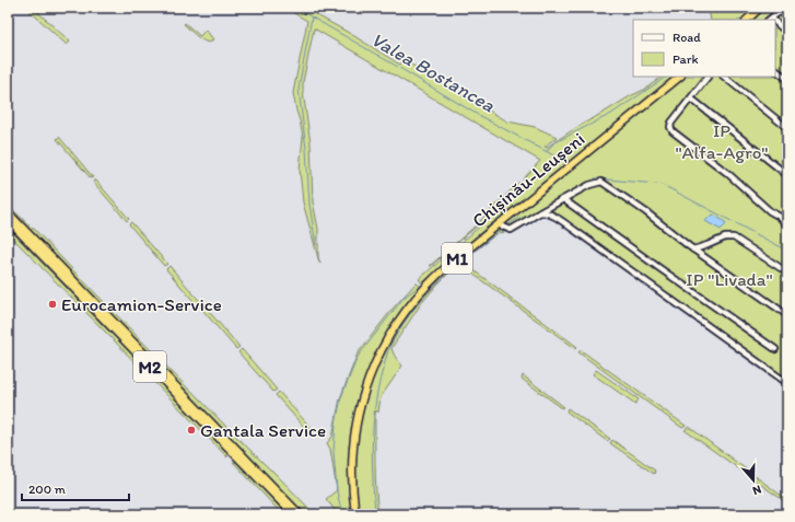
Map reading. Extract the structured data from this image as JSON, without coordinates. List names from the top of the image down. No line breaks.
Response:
{"streets":{"highway":["Chișinău-Leușeni","M1","M2"]},"water":["Valea Bostancea"],"parks":["IP \"Alfa-Agro\"","IP \"Livada\""],"places":["Eurocamion-Service","Gantala Service"],"legend":["Road","Park"],"scale_bar":"200 m","north":"bottom"}
